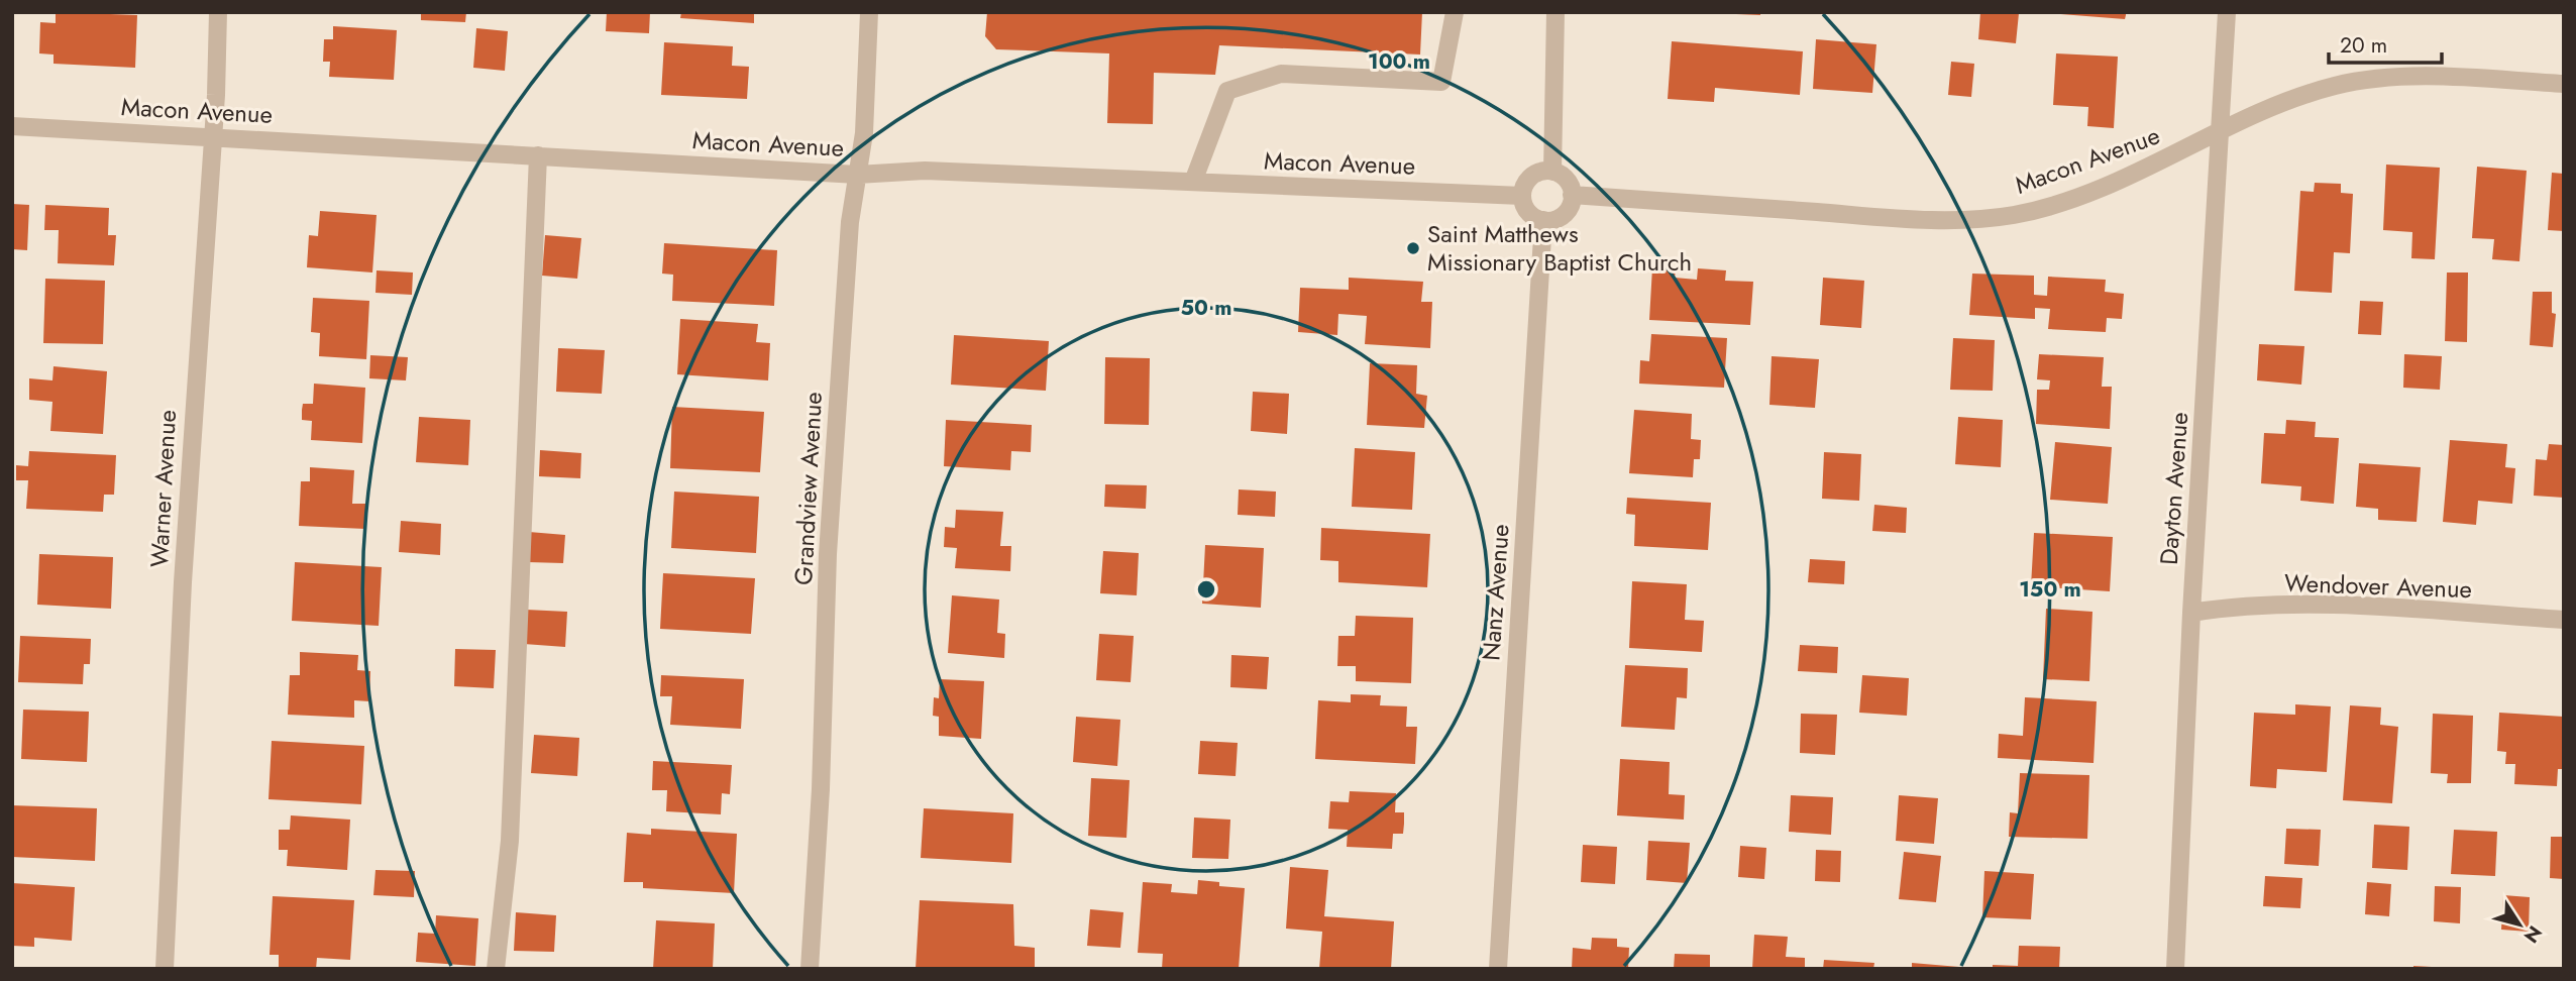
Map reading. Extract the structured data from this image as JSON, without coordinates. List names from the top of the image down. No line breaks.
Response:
{"streets":{"street":["Macon Avenue","Warner Avenue","Grandview Avenue","Dayton Avenue","Wendover Avenue","Nanz Avenue"]},"crossings":[["Macon Avenue","Warner Avenue"],["Macon Avenue","Grandview Avenue"],["Macon Avenue","Dayton Avenue"],["Macon Avenue","Nanz Avenue"],["Dayton Avenue","Wendover Avenue"]],"places":["Saint Matthews Missionary Baptist Church"],"scale_bar":"20 m","north":"bottom right","rings":["100 m","50 m","150 m"]}
